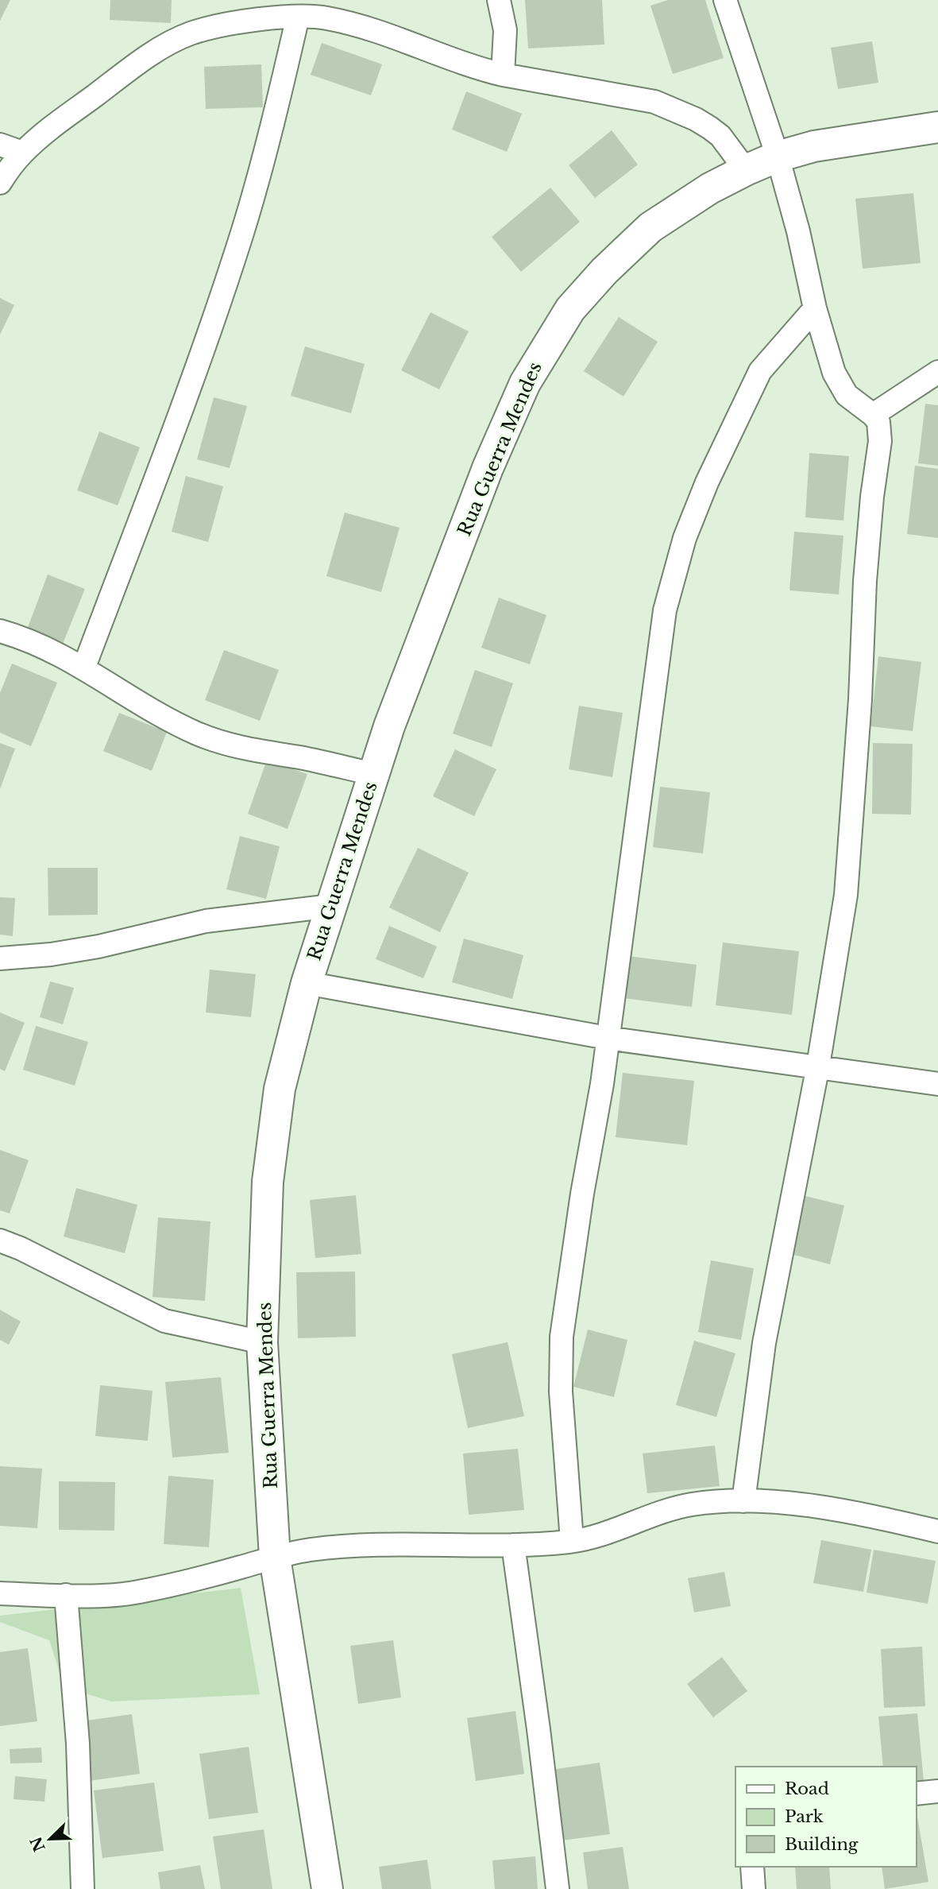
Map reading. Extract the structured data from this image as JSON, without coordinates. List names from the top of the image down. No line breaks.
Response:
{"streets":{"street":["Rua Guerra Mendes"]},"legend":["Road","Park","Building"],"north":"bottom left"}
